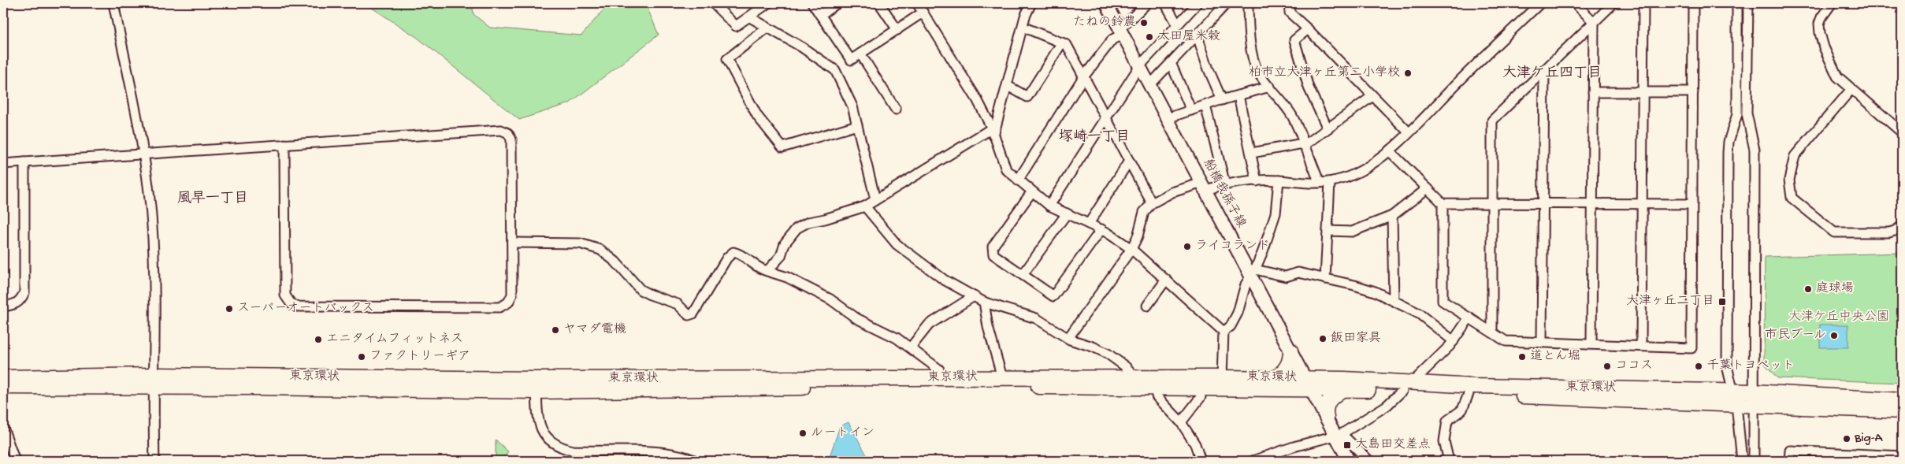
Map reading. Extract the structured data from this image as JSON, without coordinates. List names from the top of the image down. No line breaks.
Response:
{"streets":{"highway":["東京環状"],"main road":["船橋我孫子線"]},"crossings":[["船橋我孫子線","東京環状"]],"districts":["大津ケ丘四丁目","塚崎一丁目","風早一丁目"],"parks":["大津ケ丘中央公園"],"places":{"other":["たねの鈴農","太田屋米穀","柏市立大津ヶ丘第二小学校","ライコランド","庭球場","スーパーオートバックス","ヤマダ電機","市民プール","飯田家具","エニタイムフィットネス","ファクトリーギア","道とん堀","ココス","千葉トヨペット","ルートイン","Big-A"],"transit":["大津ヶ丘二丁目","大島田交差点"]}}
